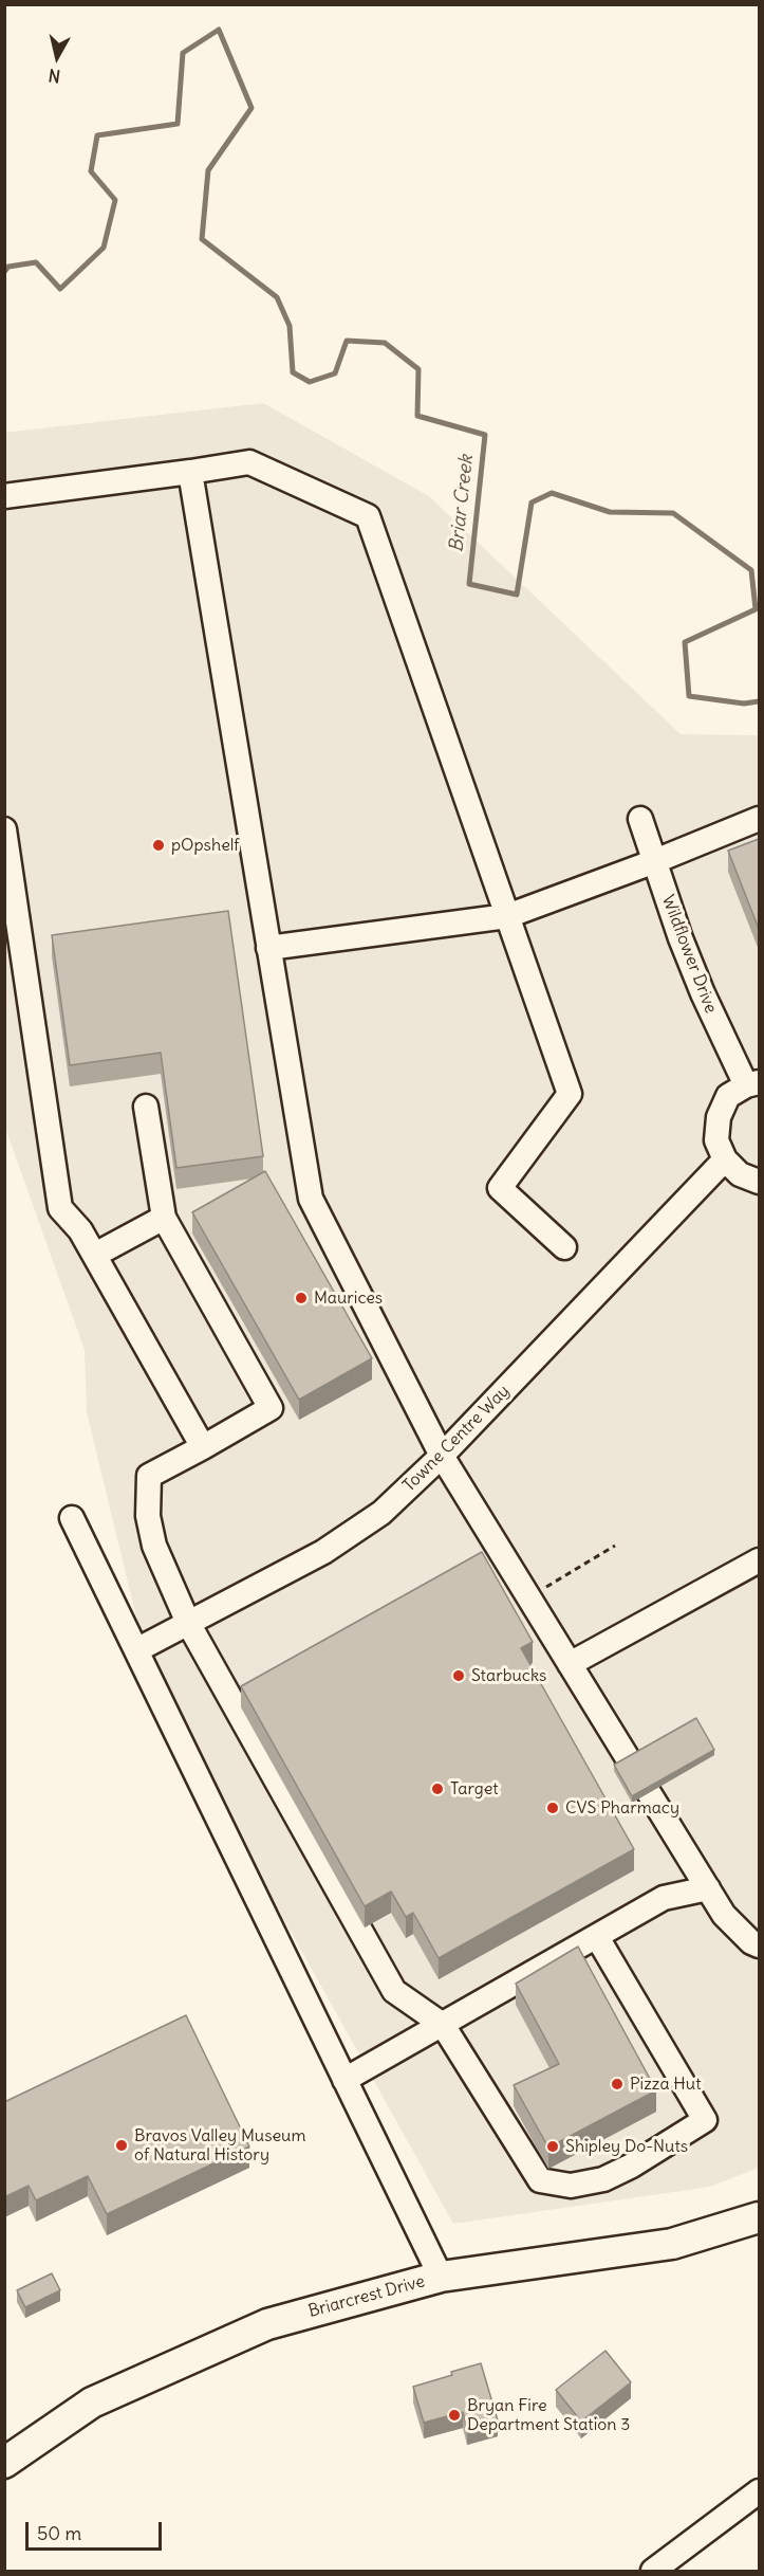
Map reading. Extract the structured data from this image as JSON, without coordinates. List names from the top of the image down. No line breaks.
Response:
{"streets":{"main road":["Briarcrest Drive"],"street":["Wildflower Drive","Towne Centre Way"]},"water":["Briar Creek"],"places":["pOpshelf","Maurices","Starbucks","Target","CVS Pharmacy","Pizza Hut","Bravos Valley Museum of Natural History","Shipley Do-Nuts","Bryan Fire Department Station 3"],"scale_bar":"50 m","north":"bottom"}
